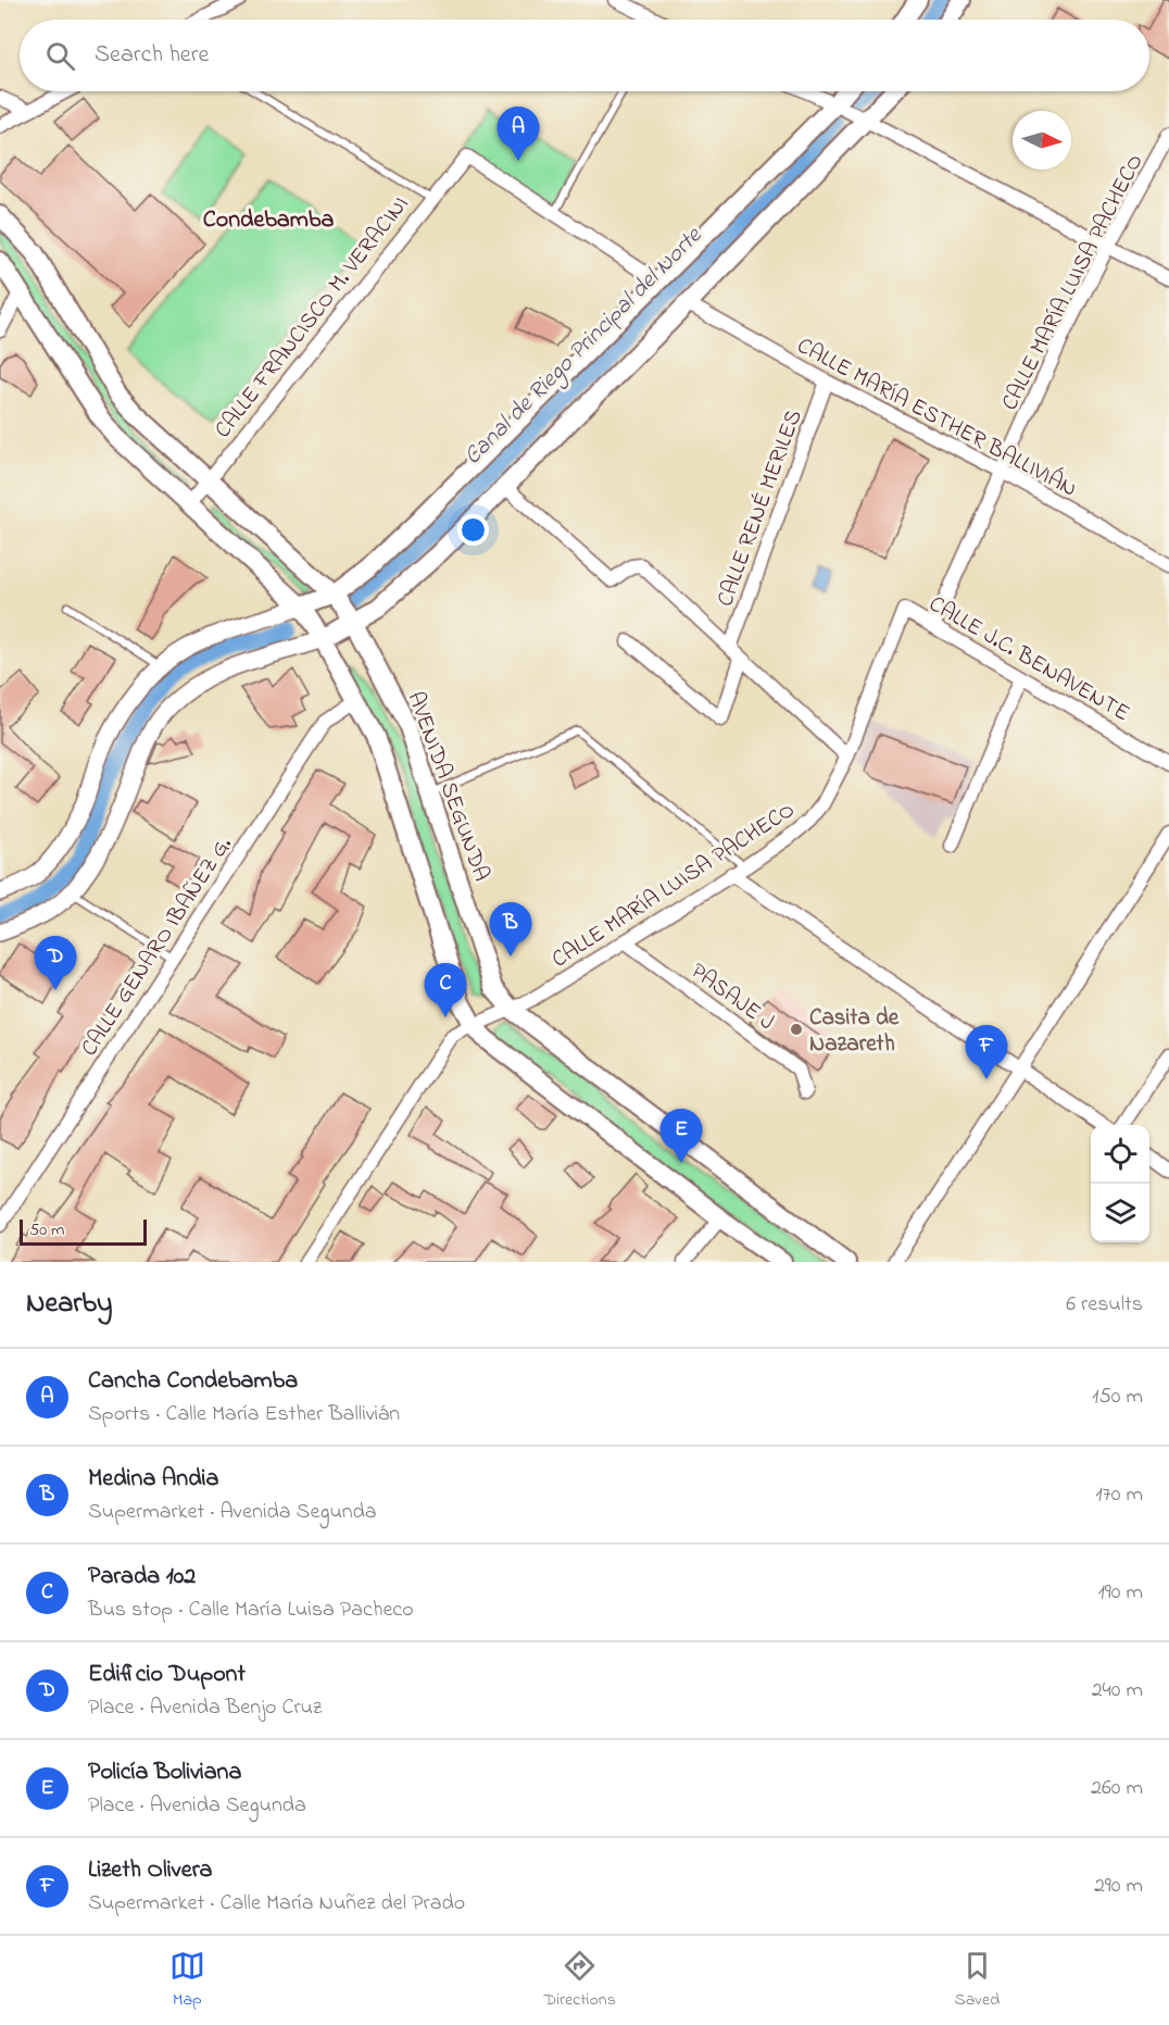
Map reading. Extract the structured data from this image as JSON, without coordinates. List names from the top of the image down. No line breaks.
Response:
{"streets":{"main road":["AVENIDA SEGUNDA"],"street":["CALLE MARÍA LUISA PACHECO","CALLE FRANCISCO M. VERACINI","CALLE MARÍA ESTHER BALLIVIÁN","CALLE RENÉ MERILES","CALLE J.C. BENAVENTE","CALLE GENARO IBAÑEZ G.","PASAJE J"]},"crossings":[["CALLE MARÍA LUISA PACHECO","CALLE MARÍA ESTHER BALLIVIÁN"],["CALLE MARÍA LUISA PACHECO","CALLE J.C. BENAVENTE"],["CALLE MARÍA LUISA PACHECO","AVENIDA SEGUNDA"],["CALLE MARÍA LUISA PACHECO","PASAJE J"],["CALLE FRANCISCO M. VERACINI","AVENIDA SEGUNDA"],["CALLE MARÍA ESTHER BALLIVIÁN","CALLE RENÉ MERILES"]],"districts":["Condebamba"],"water":["Canal de Riego Principal del Norte"],"places":["Casita de Nazareth"],"scale_bar":"50 m","north":"right","page":{"search":"Search here","pins":["A","B","D","C","F","E"],"scale":"50 m","heading":["Nearby","6 results"],"list":[{"mark":"A","name":"Cancha Condebamba","note":"Sports · Calle María Esther Ballivián","value":"150 m"},{"mark":"B","name":"Medina Andia","note":"Supermarket · Avenida Segunda","value":"170 m"},{"mark":"C","name":"Parada 102","note":"Bus stop · Calle María Luisa Pacheco","value":"190 m"},{"mark":"D","name":"Edificio Dupont","note":"Place · Avenida Benjo Cruz","value":"240 m"},{"mark":"E","name":"Policía Boliviana","note":"Place · Avenida Segunda","value":"260 m"},{"mark":"F","name":"Lizeth Olivera","note":"Supermarket · Calle María Nuñez del Prado","value":"290 m"}],"nav":["Map","Directions","Saved"]}}
